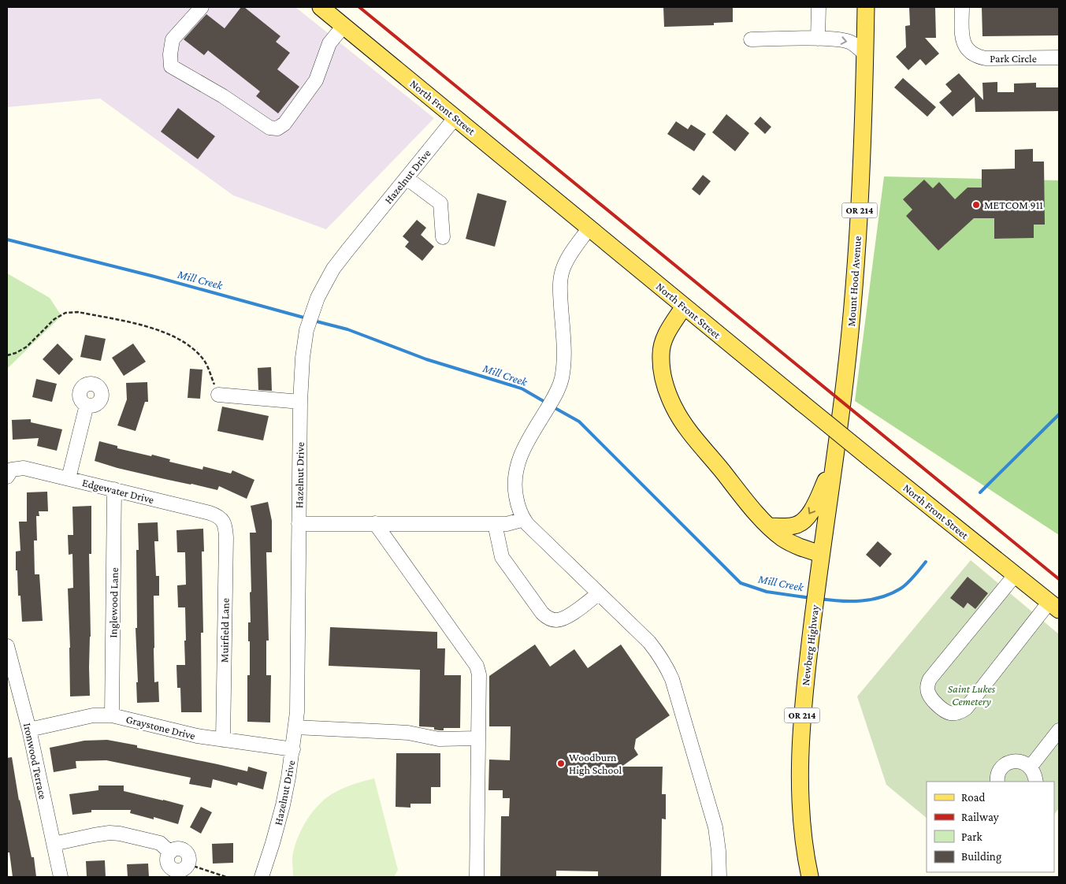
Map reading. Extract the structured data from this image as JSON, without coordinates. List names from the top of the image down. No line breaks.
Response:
{"streets":{"main road":["North Front Street","OR 214","Mount Hood Avenue","Newberg Highway"],"street":["Park Circle","Hazelnut Drive","Edgewater Drive","Inglewood Lane","Muirfield Lane","Graystone Drive","Ironwood Terrace"]},"crossings":[["North Front Street","Hazelnut Drive"],["Hazelnut Drive","Graystone Drive"],["Mount Hood Avenue","Newberg Highway"],["Edgewater Drive","Inglewood Lane"],["Edgewater Drive","Muirfield Lane"],["Inglewood Lane","Graystone Drive"],["Muirfield Lane","Graystone Drive"],["Graystone Drive","Ironwood Terrace"]],"water":["Mill Creek"],"parks":["Saint Lukes Cemetery"],"places":["METCOM 911","Woodburn High School"],"legend":["Road","Railway","Park","Building"]}
